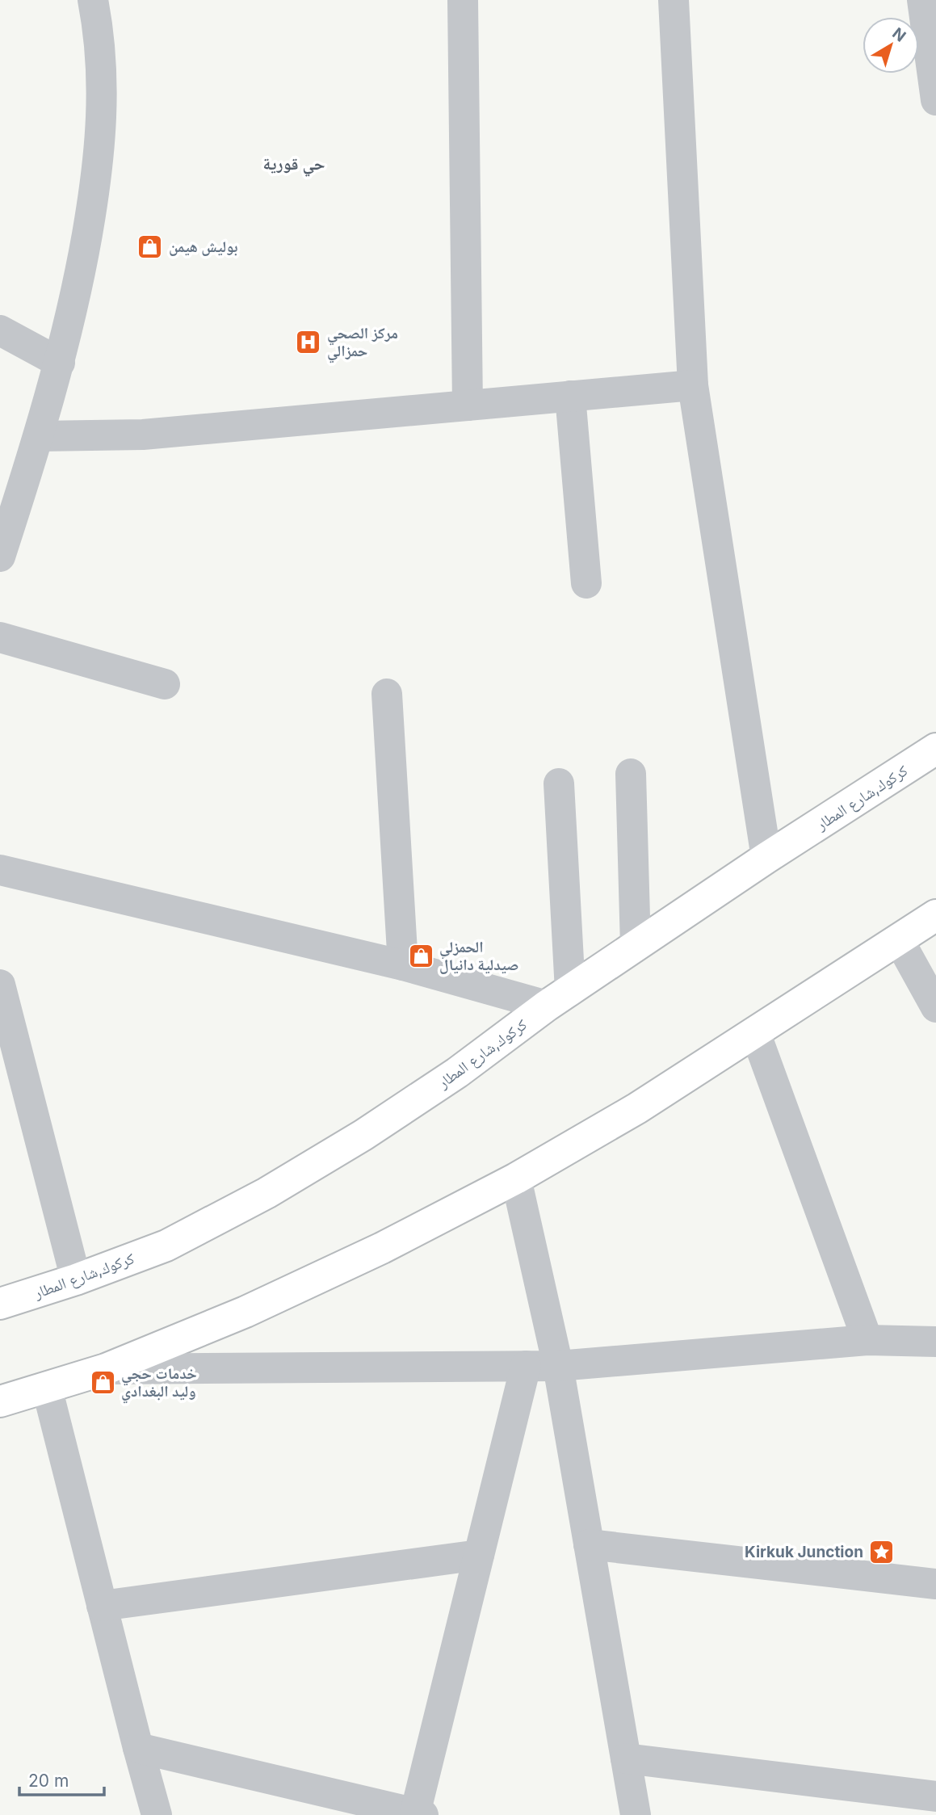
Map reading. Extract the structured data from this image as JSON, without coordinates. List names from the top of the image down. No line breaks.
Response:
{"streets":{"highway":["كركوك,شارع المطار"]},"districts":["حي قورية"],"places":{"shop":["بوليش هيمن","الحمزلي صيدلية دانيال","خدمات حجي وليد البغدادي"],"hospital":["مركز الصحي حمزالي"],"place":["Kirkuk Junction"]},"scale_bar":"20 m","north":"top right"}
